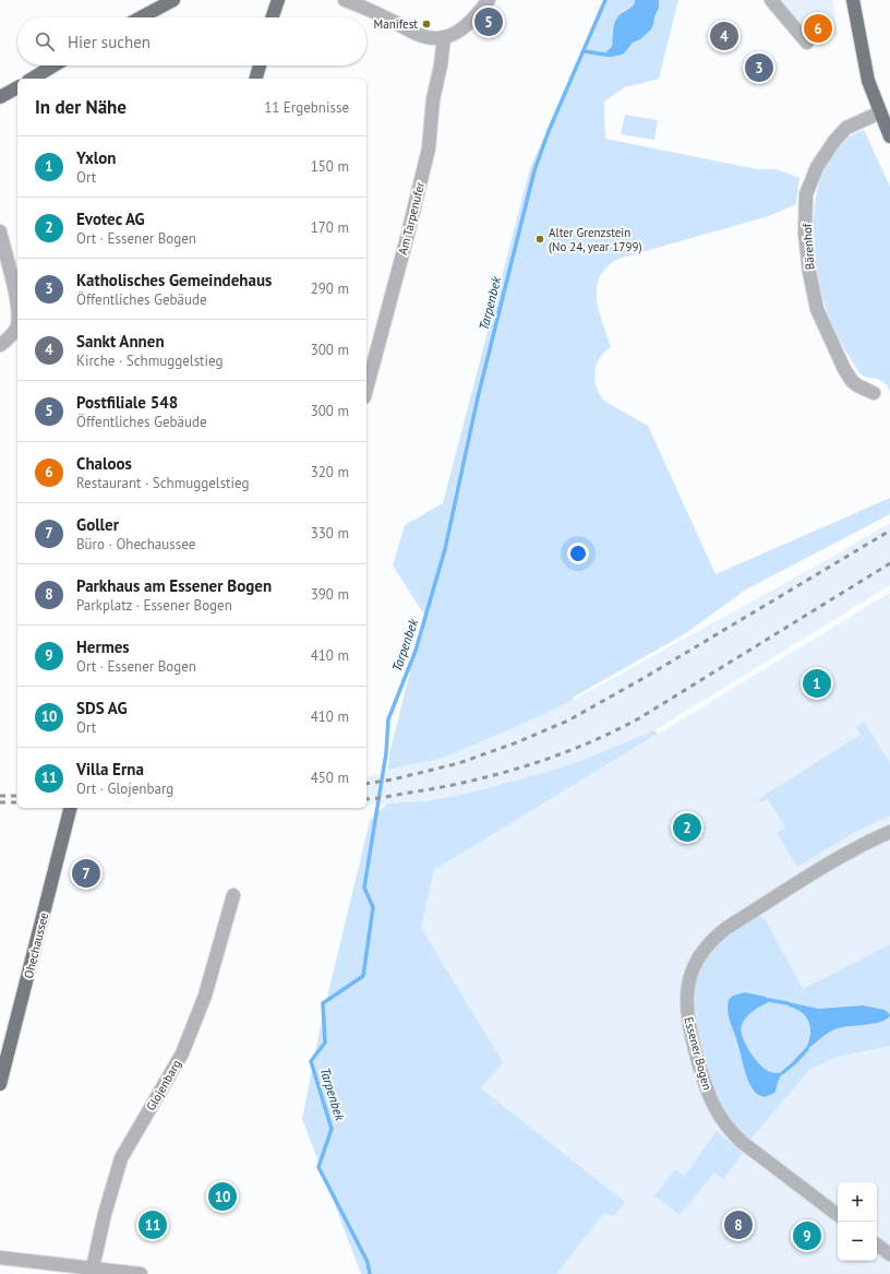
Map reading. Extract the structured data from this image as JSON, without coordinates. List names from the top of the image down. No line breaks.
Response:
{"streets":{"main road":["Ohechaussee"],"street":["Am Tarpenufer","Bärenhof","Essener Bogen","Glojenbarg"]},"water":["Tarpenbek"],"places":["Manifest","Alter Grenzstein (No 24, year 1799)"],"page":{"pins":["5","6","4","3","1","2","7","10","8","11","9"],"search":"Hier suchen","heading":["In der Nähe","11 Ergebnisse"],"list":[{"mark":"1","name":"Yxlon","note":"Ort","value":"150 m"},{"mark":"2","name":"Evotec AG","note":"Ort · Essener Bogen","value":"170 m"},{"mark":"3","name":"Katholisches Gemeindehaus","note":"Öffentliches Gebäude","value":"290 m"},{"mark":"4","name":"Sankt Annen","note":"Kirche · Schmuggelstieg","value":"300 m"},{"mark":"5","name":"Postfiliale 548","note":"Öffentliches Gebäude","value":"300 m"},{"mark":"6","name":"Chaloos","note":"Restaurant · Schmuggelstieg","value":"320 m"},{"mark":"7","name":"Goller","note":"Büro · Ohechaussee","value":"330 m"},{"mark":"8","name":"Parkhaus am Essener Bogen","note":"Parkplatz · Essener Bogen","value":"390 m"},{"mark":"9","name":"Hermes","note":"Ort · Essener Bogen","value":"410 m"},{"mark":"10","name":"SDS AG","note":"Ort","value":"410 m"},{"mark":"11","name":"Villa Erna","note":"Ort · Glojenbarg","value":"450 m"}],"map_buttons":["+","−"]}}
